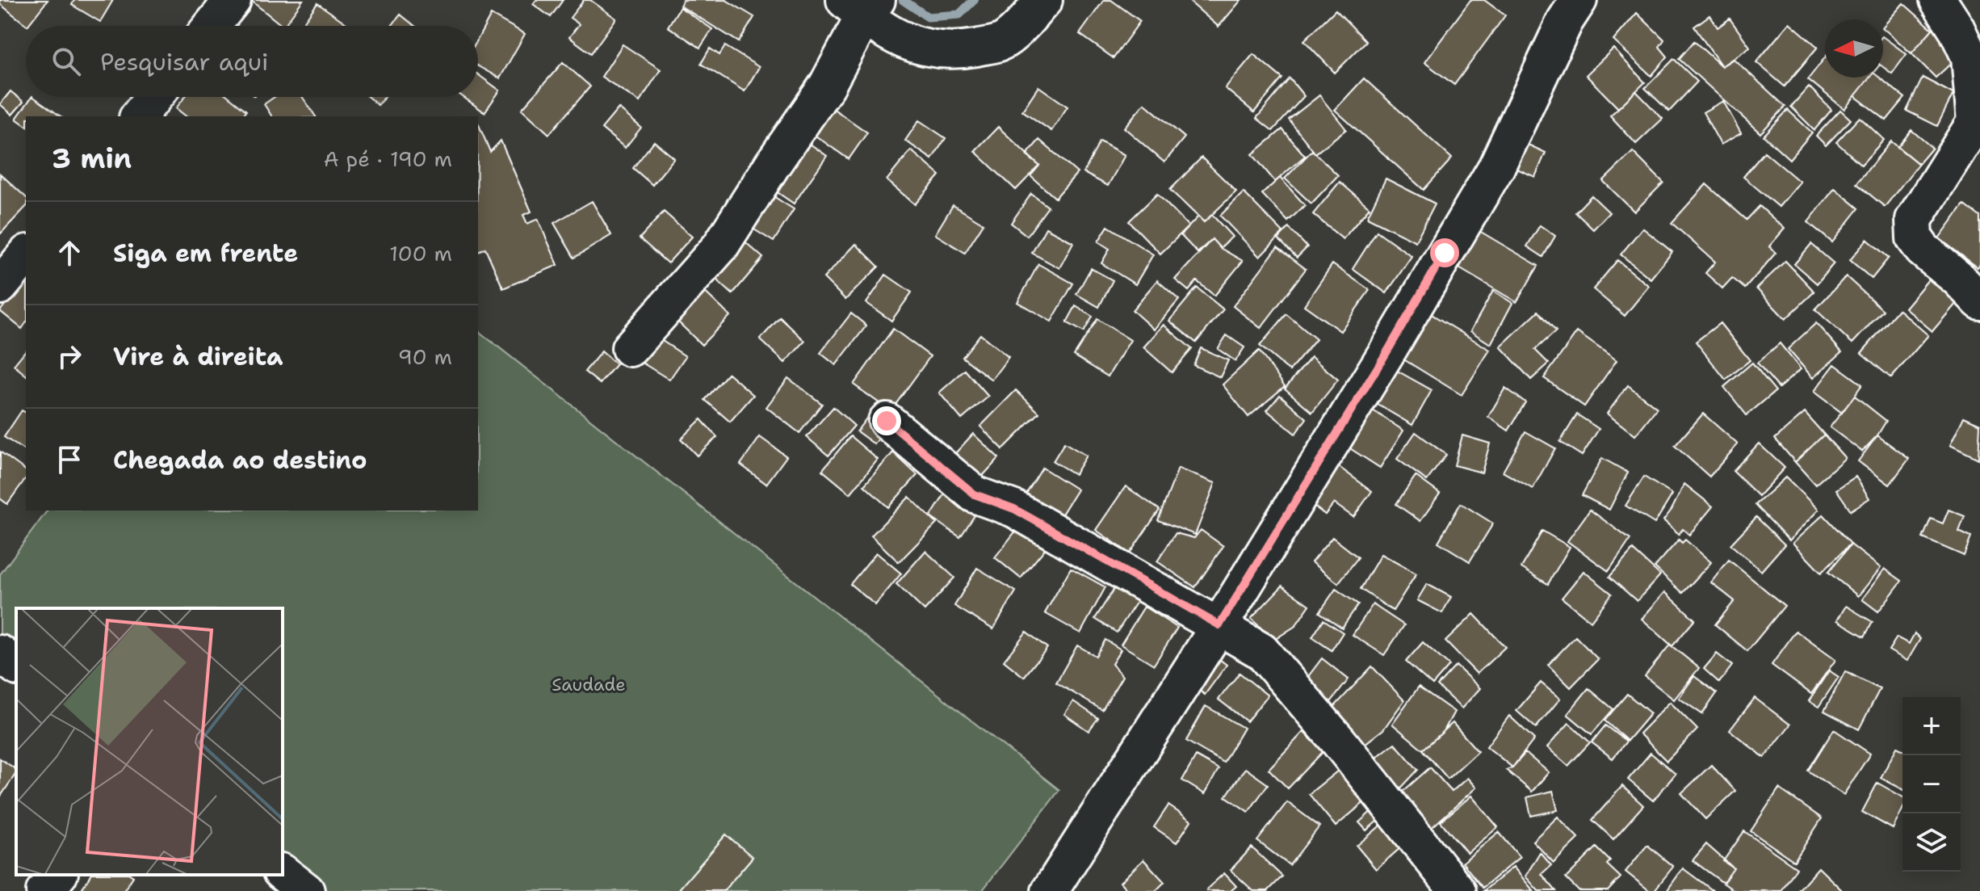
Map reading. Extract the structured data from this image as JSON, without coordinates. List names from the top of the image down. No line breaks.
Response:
{"parks":["Saudade"],"north":"left","page":{"search":"Pesquisar aqui","heading":["3 min","A pé · 190 m"],"list":[["Siga em frente","100 m"],["Vire à direita","90 m"],"Chegada ao destino"],"map_buttons":["+","−"]}}
